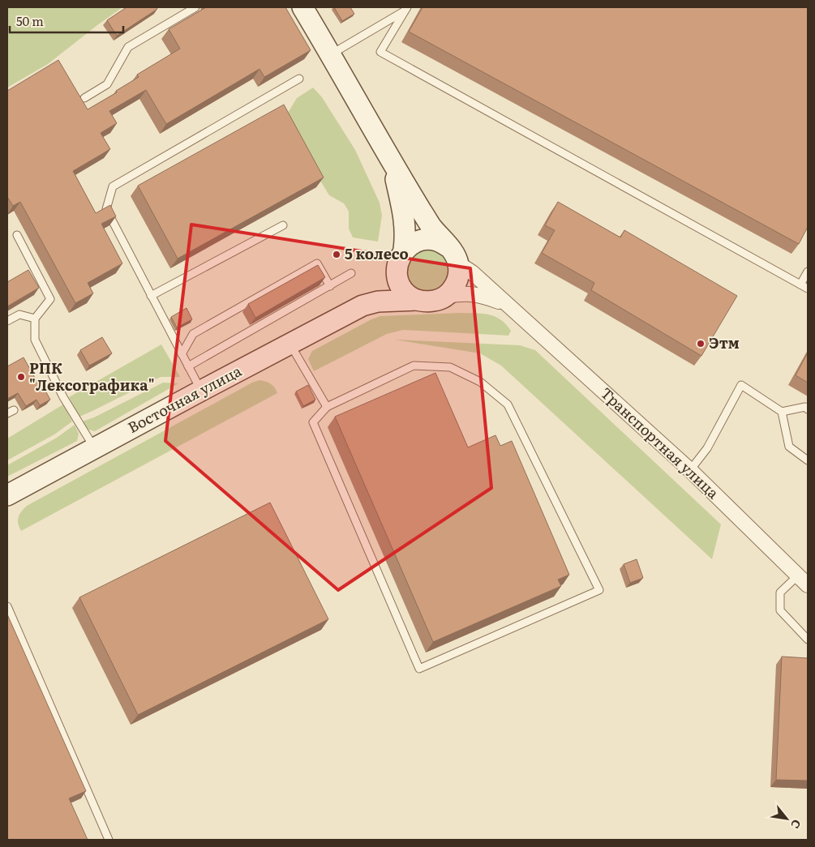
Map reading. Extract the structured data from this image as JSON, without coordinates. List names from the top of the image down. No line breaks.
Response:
{"streets":{"street":["Восточная улица","Транспортная улица"]},"crossings":[["Восточная улица","Транспортная улица"]],"places":["5 колесо","Этм","РПК \"Лексографика\""],"scale_bar":"50 m","north":"bottom right"}
